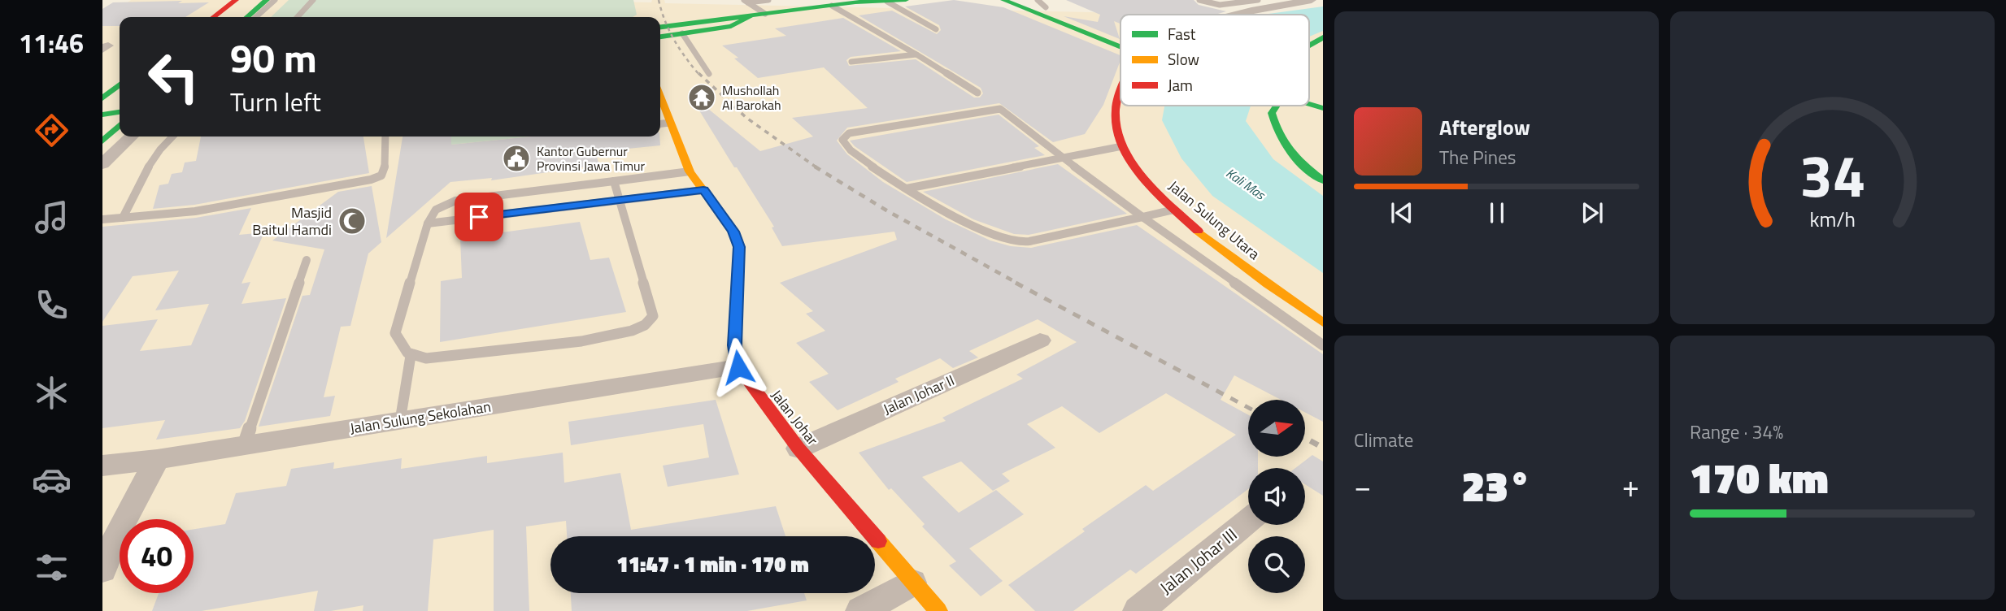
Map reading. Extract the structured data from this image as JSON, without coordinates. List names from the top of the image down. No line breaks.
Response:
{"streets":{"street":["Jalan Sulung Utara","Jalan Johar II","Jalan Sulung Sekolahan","Jalan Johar","Jalan Johar III"]},"crossings":[["Jalan Johar II","Jalan Johar"],["Jalan Sulung Sekolahan","Jalan Johar"]],"water":["Kali Mas"],"places":{"temple":["Mushollah Al Barokah"],"public building":["Kantor Gubernur Provinsi Jawa Timur"],"mosque":["Masjid Baitul Hamdi"]},"legend":["Fast","Slow","Jam"],"north":"right","page":{"tabs":"11:46","turn":["90 m","Turn left"],"song":["Afterglow","The Pines"],"tile":["Climate",["Range · 34%","170 km"]],"heat":["−","23°","+"],"limit":"40","trip":"11:47 · 1 min · 170 m","gauge":["34","km/h"]}}
